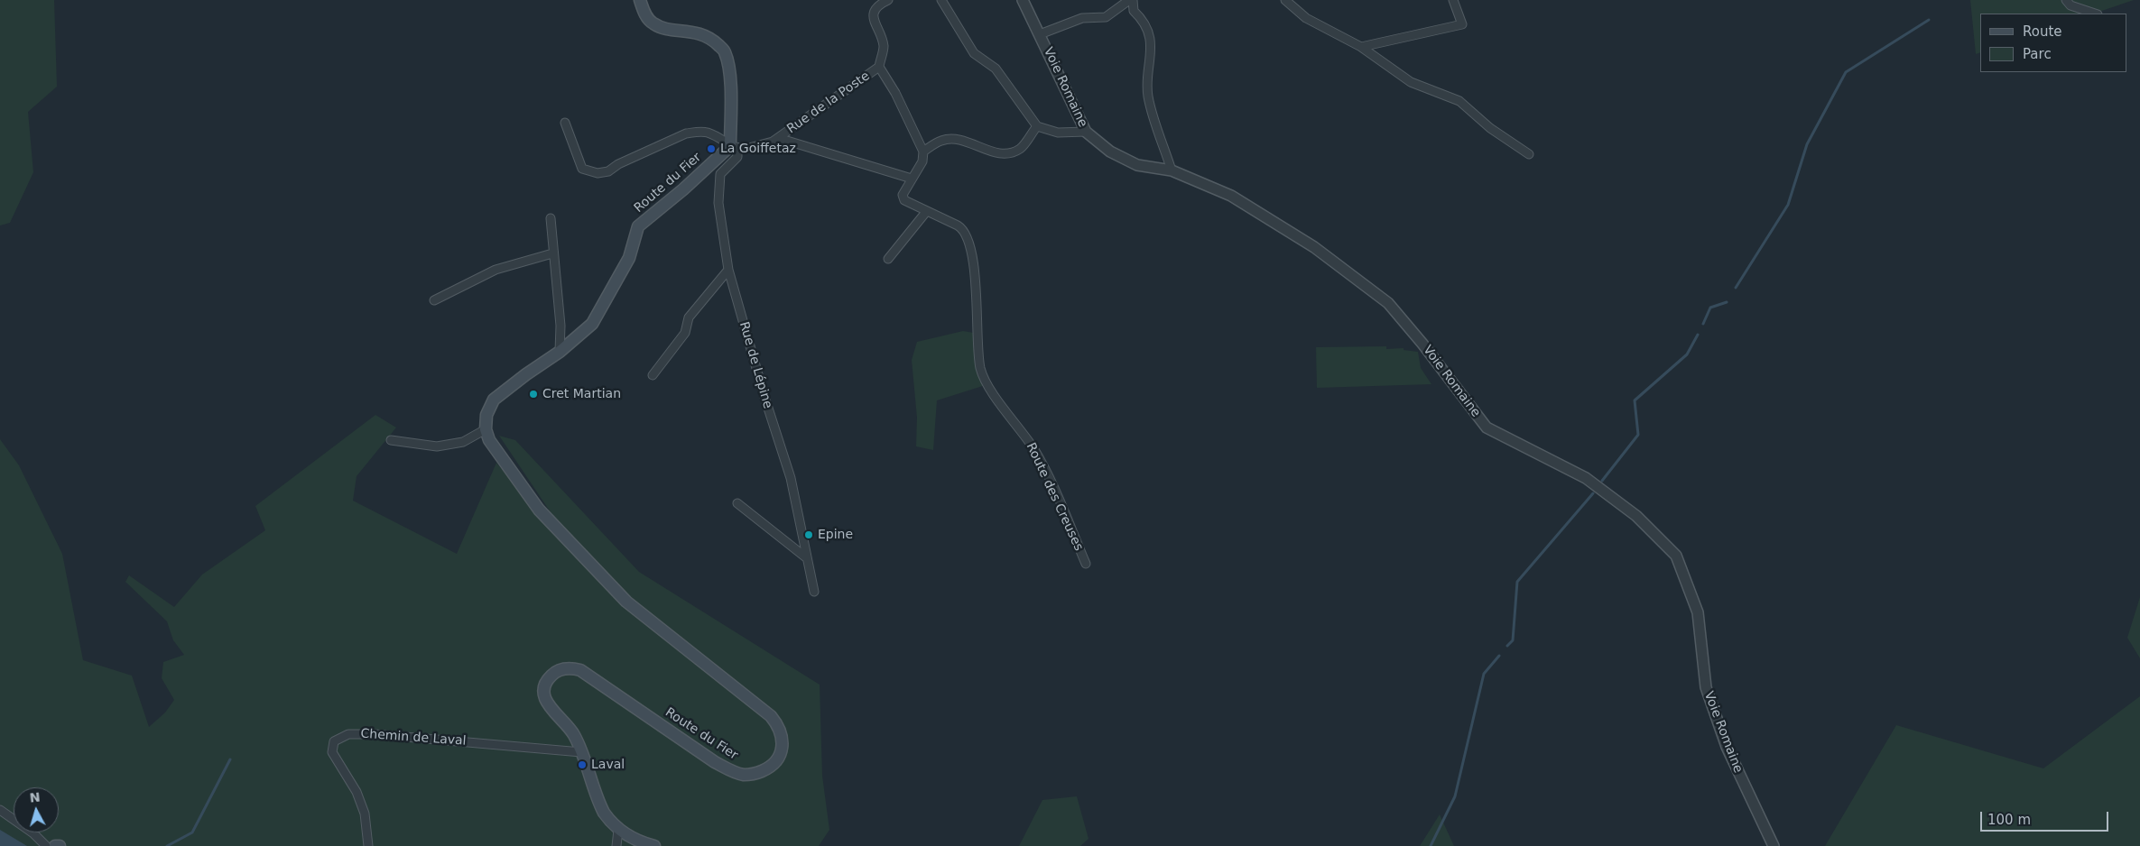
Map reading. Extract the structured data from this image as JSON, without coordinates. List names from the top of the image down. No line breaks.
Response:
{"streets":{"main road":["Route du Fier"],"street":["Voie Romaine","Rue de la Poste","Rue de Lépine","Route des Creuses","Chemin de Laval"]},"crossings":[["Rue de la Poste","Route du Fier"],["Rue de la Poste","Rue de Lépine"],["Route du Fier","Rue de Lépine"],["Route du Fier","Chemin de Laval"]],"places":["La Goiffetaz","Cret Martian","Epine","Laval"],"legend":["Route","Parc"],"scale_bar":"100 m","north":"top"}
